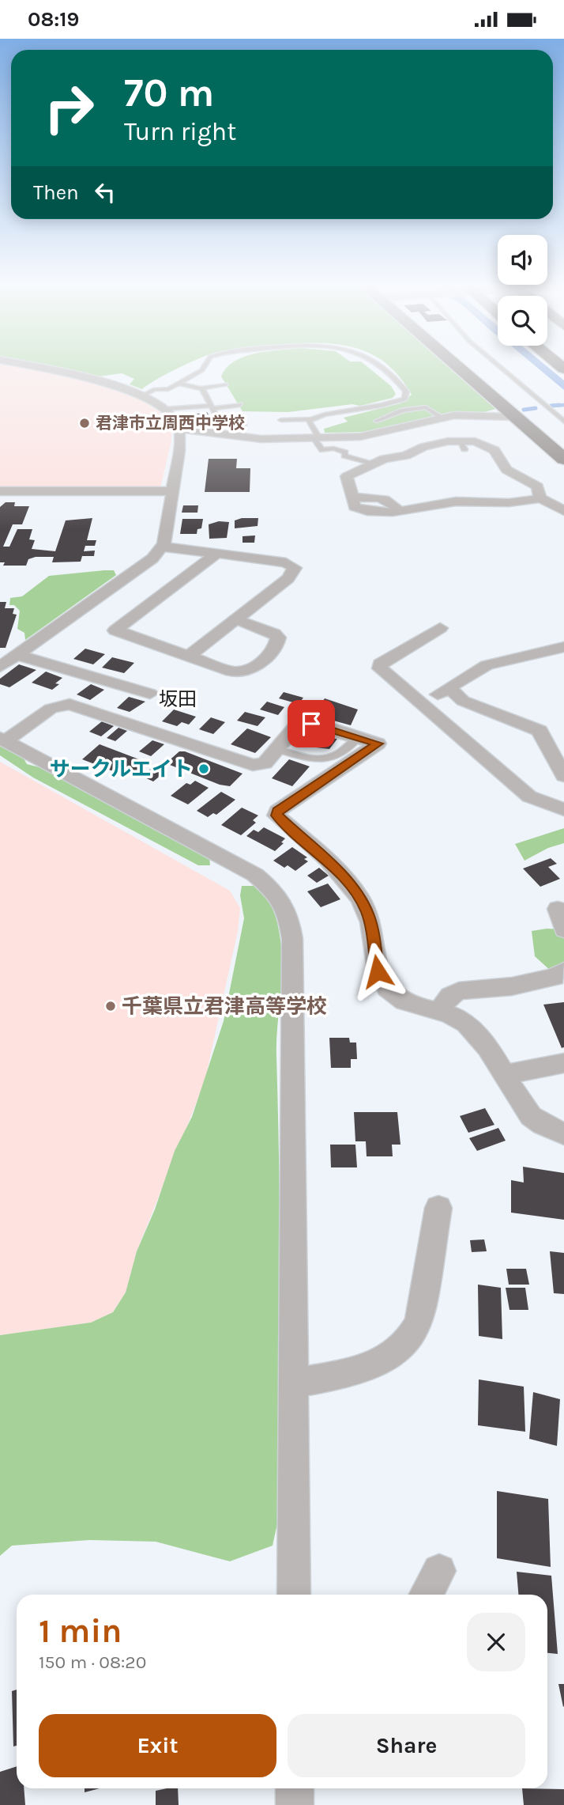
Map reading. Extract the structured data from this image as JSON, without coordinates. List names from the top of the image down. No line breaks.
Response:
{"districts":["坂田"],"places":["君津市立周西中学校","サークルエイト","千葉県立君津高等学校"],"page":{"status":"08:19","turn":["70 m","Turn right"],"then":"Then","heading":["1 min","150 m · 08:20"],"buttons":["Exit","Share"]}}
